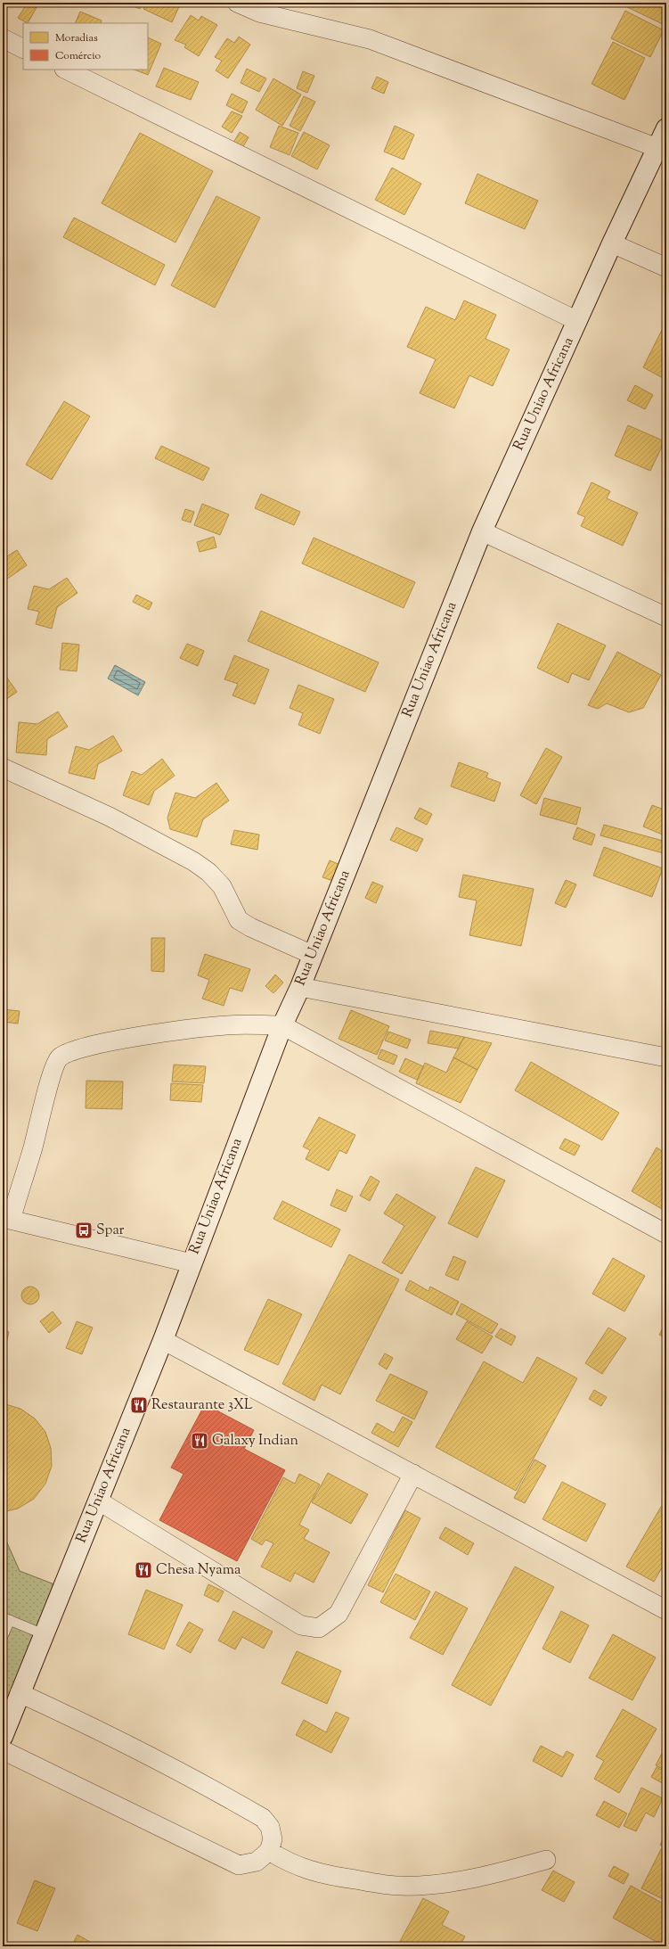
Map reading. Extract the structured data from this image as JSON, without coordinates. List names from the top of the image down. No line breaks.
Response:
{"streets":{"main road":["Rua Uniao Africana"]},"places":{"bus stop":["Spar"],"restaurant":["Restaurante 3XL","Galaxy Indian","Chesa Nyama"]},"legend":["Moradias","Comércio"]}
